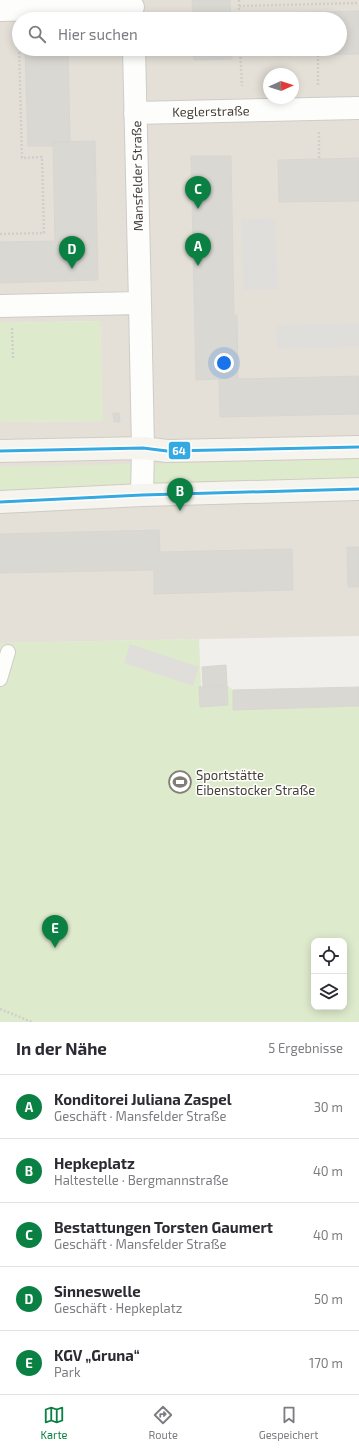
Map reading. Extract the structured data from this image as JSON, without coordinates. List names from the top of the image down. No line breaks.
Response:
{"streets":{"street":["Keglerstraße","Mansfelder Straße"]},"crossings":[["Keglerstraße","Mansfelder Straße"]],"places":{"sports":["Sportstätte Eibenstocker Straße"]},"lines":["transit line 64"],"north":"right","page":{"search":"Hier suchen","pins":["C","A","D","B","E"],"heading":["In der Nähe","5 Ergebnisse"],"list":[{"mark":"A","name":"Konditorei Juliana Zaspel","note":"Geschäft · Mansfelder Straße","value":"30 m"},{"mark":"B","name":"Hepkeplatz","note":"Haltestelle · Bergmannstraße","value":"40 m"},{"mark":"C","name":"Bestattungen Torsten Gaumert","note":"Geschäft · Mansfelder Straße","value":"40 m"},{"mark":"D","name":"Sinneswelle","note":"Geschäft · Hepkeplatz","value":"50 m"},{"mark":"E","name":"KGV „Gruna“","note":"Park","value":"170 m"}],"nav":["Karte","Route","Gespeichert"]}}
